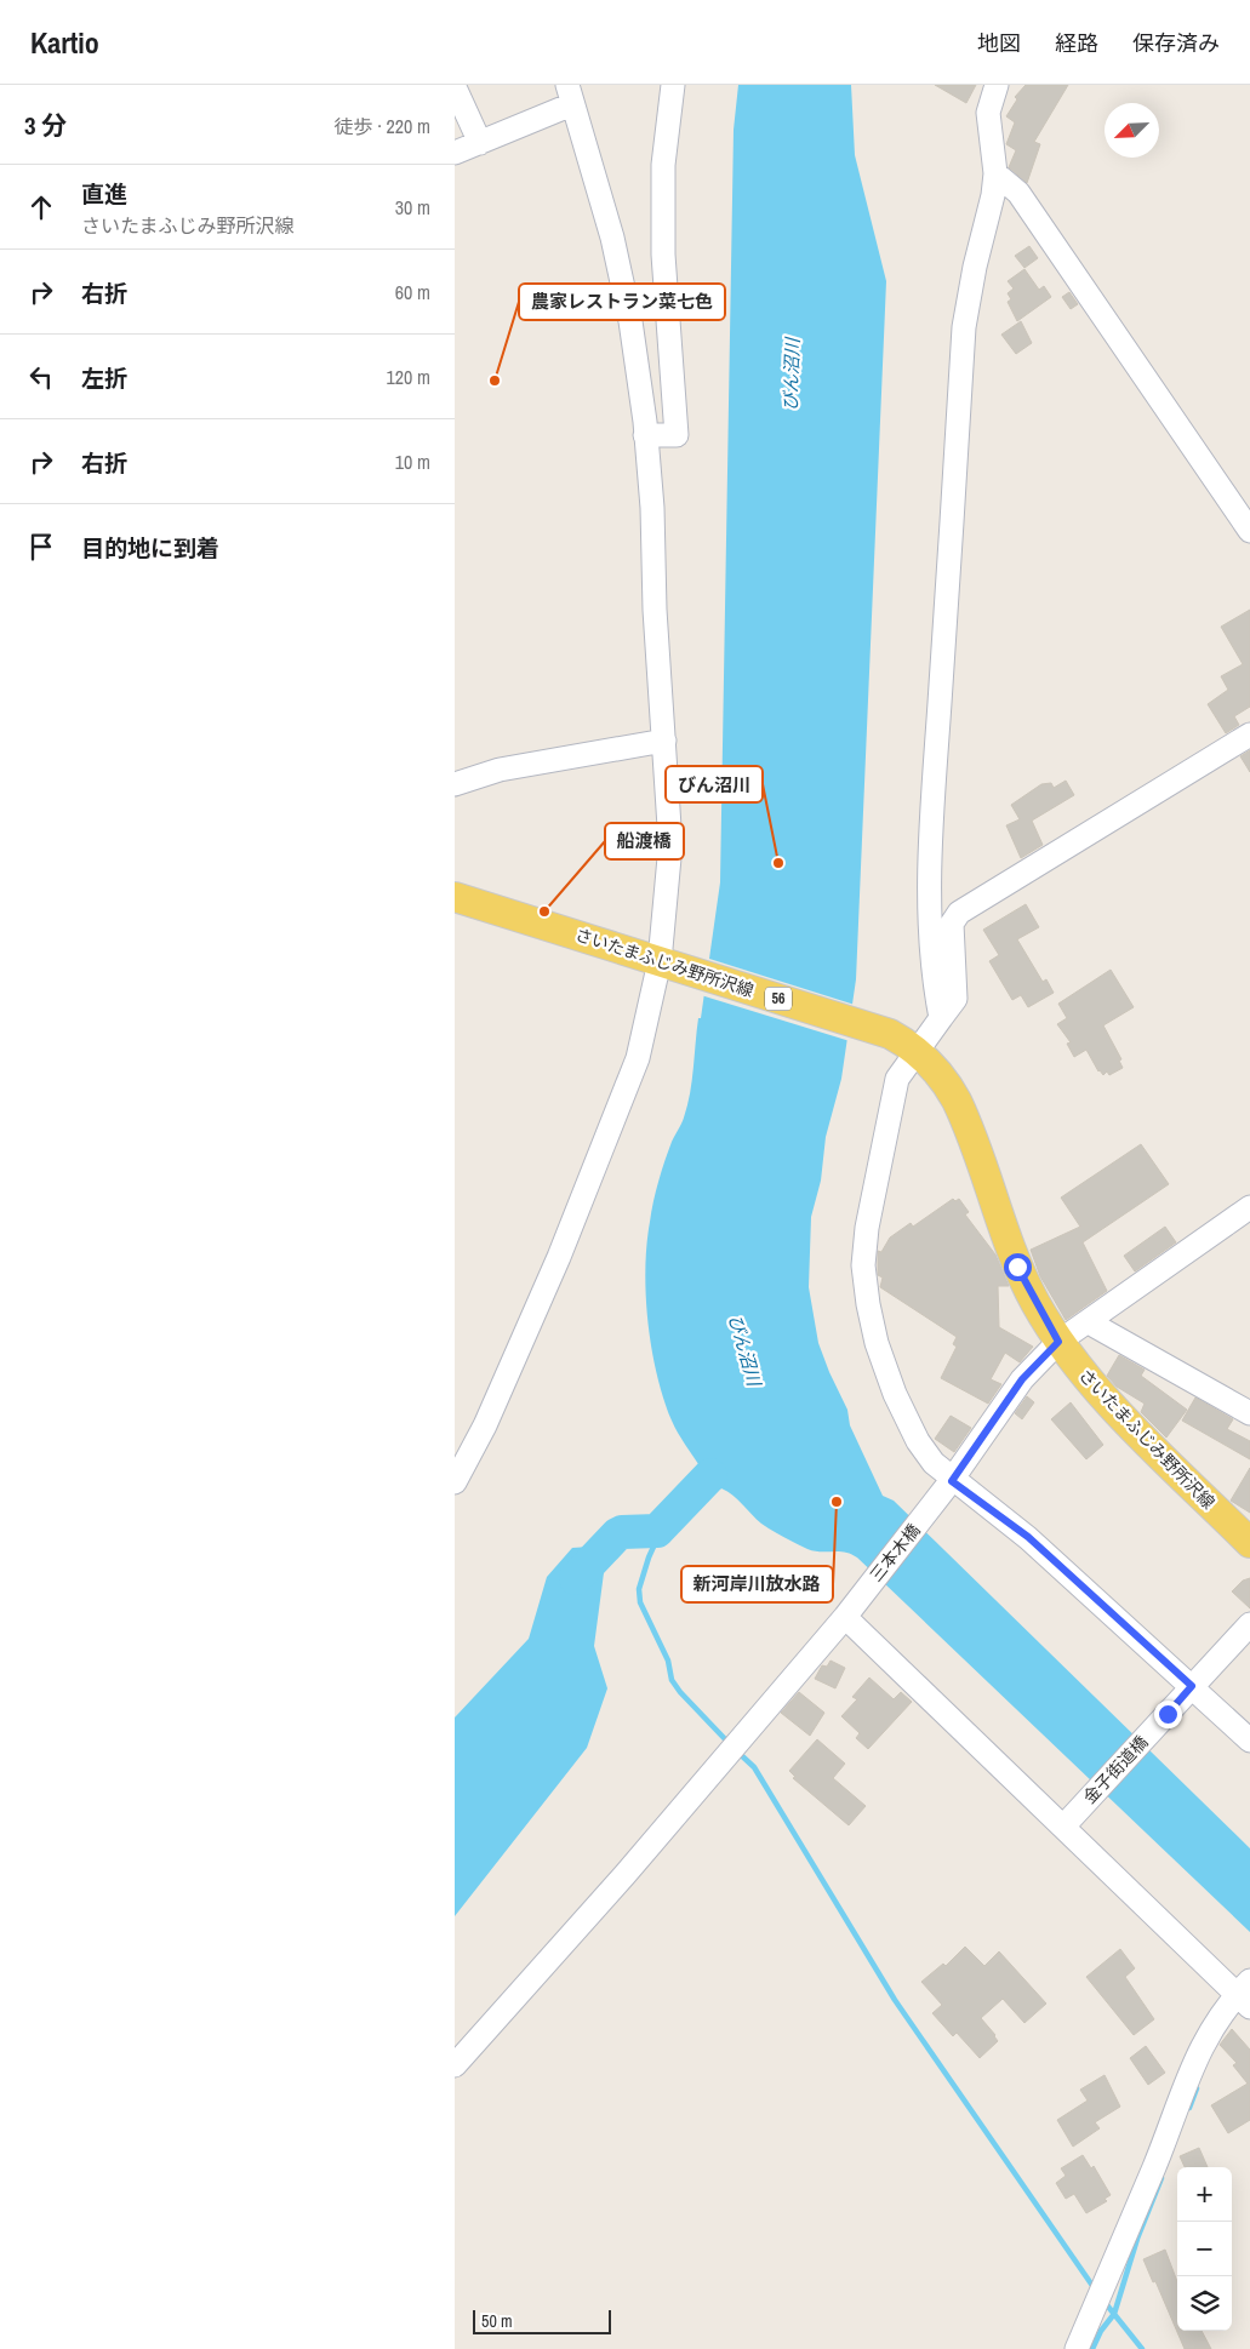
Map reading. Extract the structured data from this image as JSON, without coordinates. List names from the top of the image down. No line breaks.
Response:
{"streets":{"main road":["さいたまふじみ野所沢線","56"],"street":["三本木橋","金子街道橋"]},"crossings":[["さいたまふじみ野所沢線","三本木橋"]],"water":["びん沼川"],"places":["農家レストラン菜七色","びん沼川","船渡橋","新河岸川放水路"],"scale_bar":"50 m","north":"bottom left","page":{"header":"Kartio","nav":["地図","経路","保存済み"],"heading":["3 分","徒歩 · 220 m"],"list":[["直進","さいたまふじみ野所沢線","30 m"],["右折","60 m"],["左折","120 m"],["右折","10 m"],"目的地に到着"],"map_buttons":["+","−"],"scale":"50 m"}}
